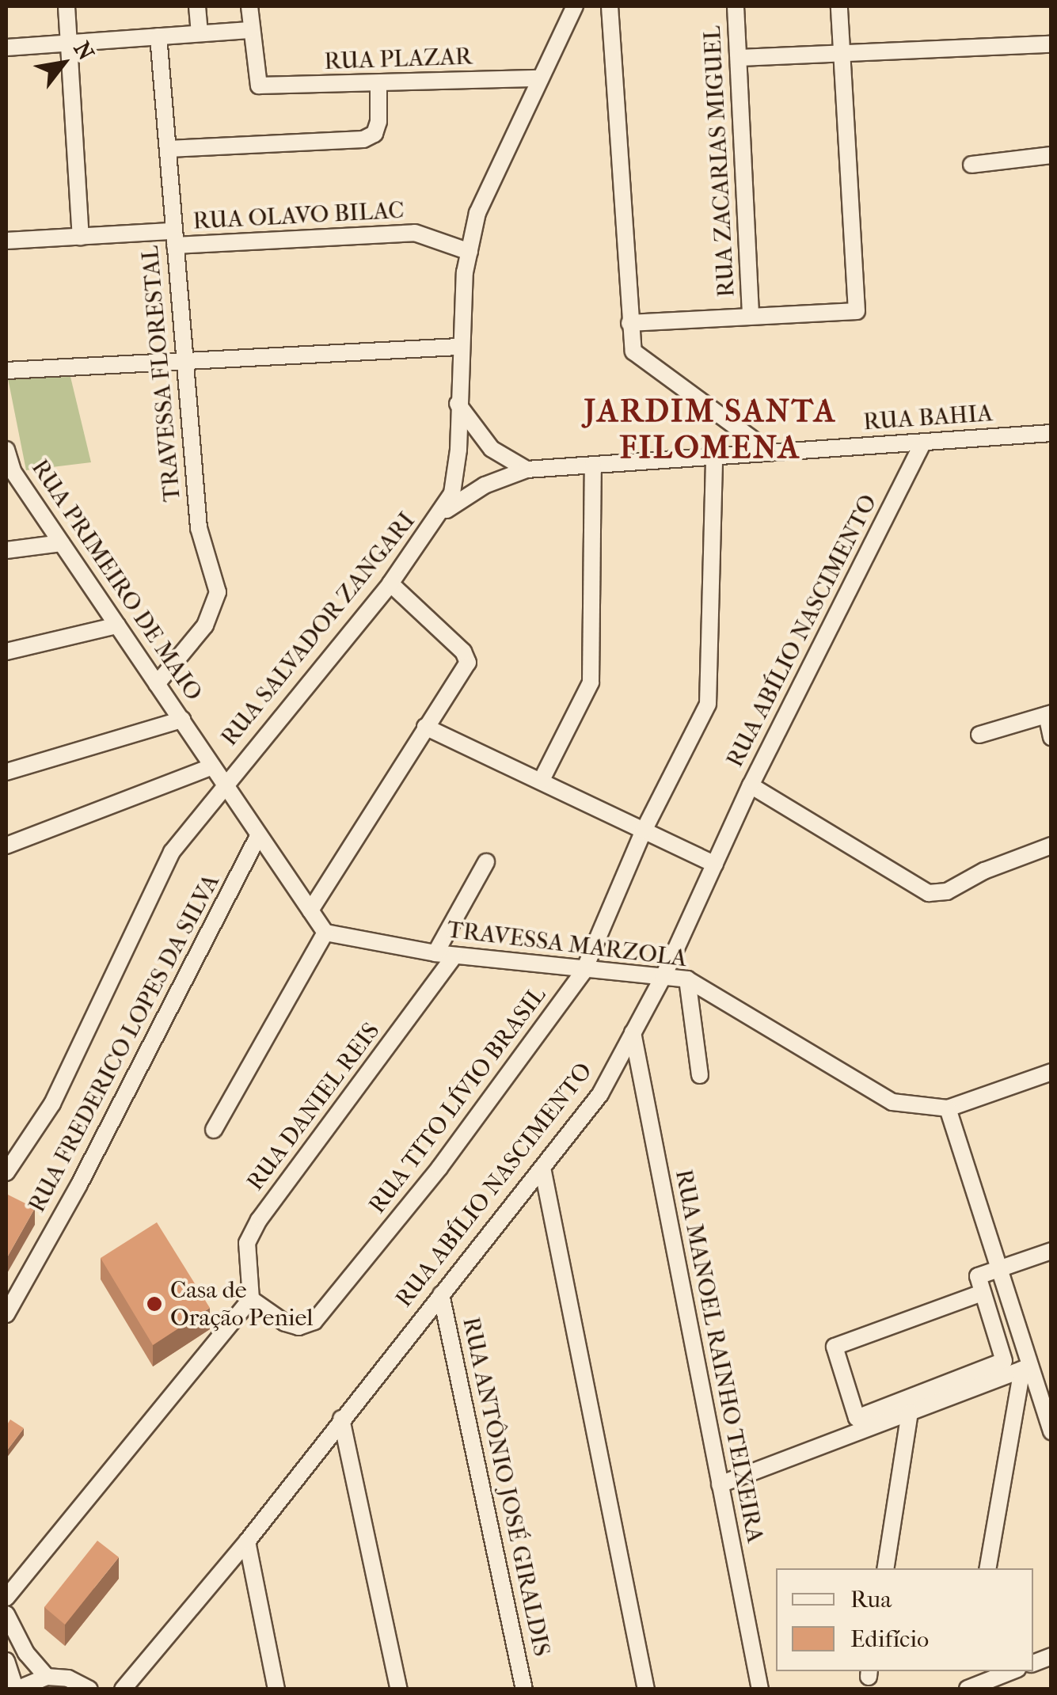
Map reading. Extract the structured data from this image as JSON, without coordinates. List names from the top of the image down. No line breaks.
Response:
{"streets":{"street":["RUA PLAZAR","RUA ZACARIAS MIGUEL","RUA OLAVO BILAC","TRAVESSA FLORESTAL","RUA BAHIA","RUA PRIMEIRO DE MAIO","RUA SALVADOR ZANGARI","RUA ABÍLIO NASCIMENTO","TRAVESSA MARZOLA","RUA FREDERICO LOPES DA SILVA","RUA TITO LÍVIO BRASIL","RUA DANIEL REIS","RUA MANOEL RAINHO TEIXEIRA","RUA ANTÔNIO JOSÉ GIRALDIS"]},"crossings":[["RUA PLAZAR","RUA SALVADOR ZANGARI"],["RUA OLAVO BILAC","TRAVESSA FLORESTAL"],["RUA OLAVO BILAC","RUA SALVADOR ZANGARI"],["TRAVESSA FLORESTAL","RUA PRIMEIRO DE MAIO"],["RUA BAHIA","RUA SALVADOR ZANGARI"],["RUA BAHIA","RUA ABÍLIO NASCIMENTO"],["RUA BAHIA","RUA TITO LÍVIO BRASIL"],["RUA PRIMEIRO DE MAIO","RUA SALVADOR ZANGARI"],["RUA PRIMEIRO DE MAIO","TRAVESSA MARZOLA"],["RUA PRIMEIRO DE MAIO","RUA FREDERICO LOPES DA SILVA"],["RUA ABÍLIO NASCIMENTO","TRAVESSA MARZOLA"],["RUA ABÍLIO NASCIMENTO","RUA MANOEL RAINHO TEIXEIRA"],["RUA ABÍLIO NASCIMENTO","RUA ANTÔNIO JOSÉ GIRALDIS"],["TRAVESSA MARZOLA","RUA TITO LÍVIO BRASIL"],["TRAVESSA MARZOLA","RUA DANIEL REIS"],["RUA TITO LÍVIO BRASIL","RUA DANIEL REIS"]],"districts":["JARDIM SANTA FILOMENA"],"places":["Casa de Oração Peniel"],"legend":["Rua","Edifício"],"north":"top right"}
